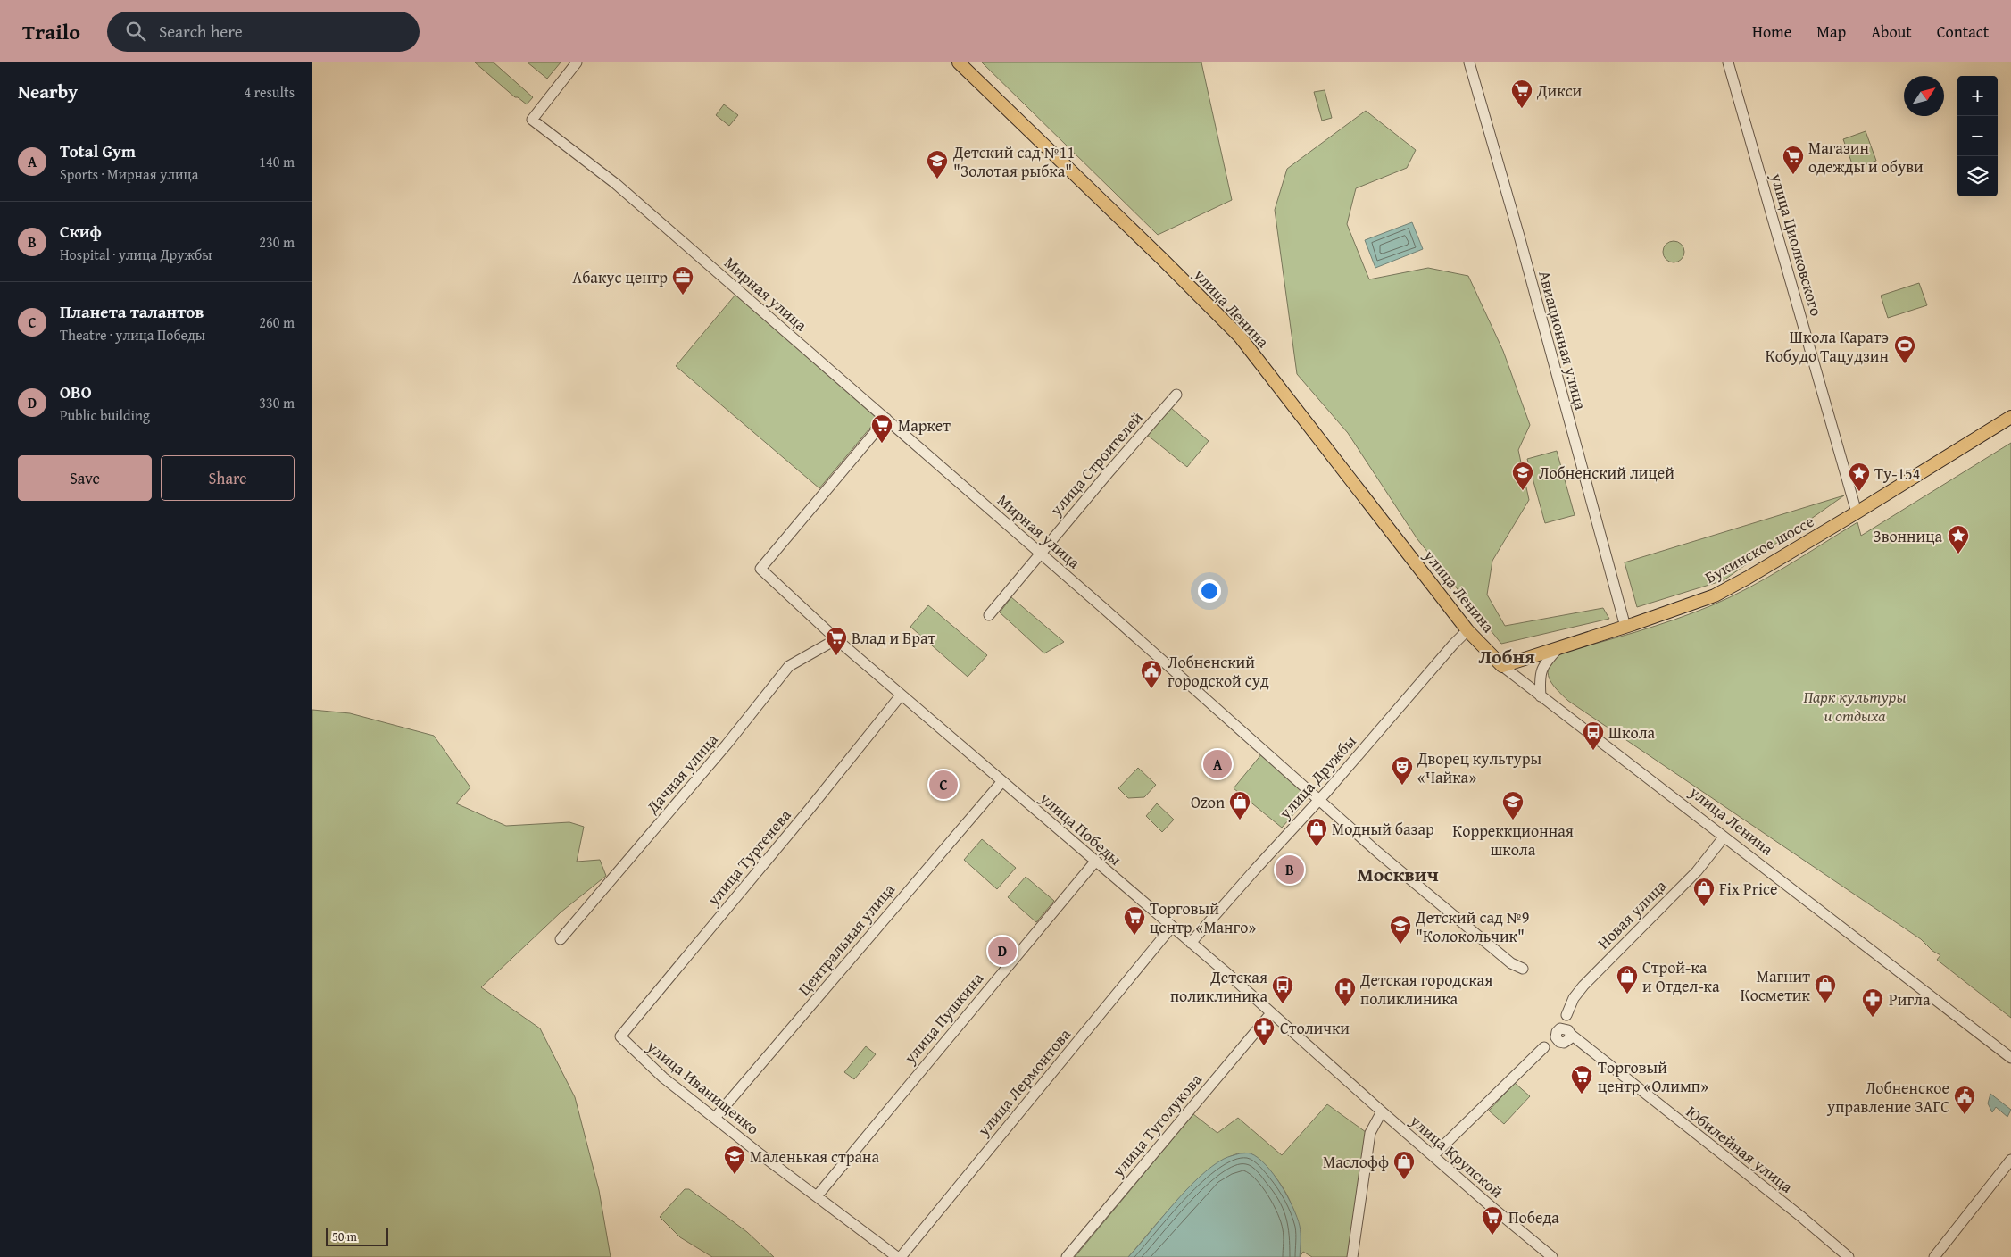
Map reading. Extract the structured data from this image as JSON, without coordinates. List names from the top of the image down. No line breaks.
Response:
{"streets":{"main road":["улица Ленина","Букинское шоссе"],"street":["улица Циолковского","Мирная улица","Авиационная улица","улица Строителей","Дачная улица","улица Дружбы","улица Победы","улица Тургенева","Новая улица","Центральная улица","улица Пушкина","улица Лермонтова","улица Иванищенко","улица Туголукова","Юбилейная улица","улица Крупской"]},"crossings":[["улица Циолковского","Букинское шоссе"],["Мирная улица","улица Строителей"],["Мирная улица","улица Дружбы"],["Мирная улица","улица Победы"],["улица Ленина","Букинское шоссе"],["улица Ленина","улица Дружбы"],["улица Ленина","Новая улица"],["Авиационная улица","Букинское шоссе"],["Дачная улица","улица Победы"],["улица Дружбы","улица Победы"],["улица Победы","улица Тургенева"],["улица Победы","Центральная улица"],["улица Победы","улица Пушкина"],["улица Победы","улица Лермонтова"],["улица Победы","улица Туголукова"],["улица Победы","улица Крупской"],["улица Тургенева","улица Иванищенко"],["Новая улица","Юбилейная улица"],["Центральная улица","улица Иванищенко"],["улица Пушкина","улица Иванищенко"],["улица Лермонтова","улица Иванищенко"]],"districts":["Лобня","Москвич"],"parks":["Парк культуры и отдыха"],"places":{"supermarket":["Дикси","Магазин одежды и обуви","Маркет","Влад и Брат","Торговый центр «Манго»","Торговый центр «Олимп»","Победа"],"school or university":["Детский сад №11 \"Золотая рыбка\"","Лобненский лицей","Корреккционная школа","Детский сад №9 \"Колокольчик\"","Маленькая страна"],"office":["Абакус центр"],"sports":["Школа Каратэ Кобудо Тацудзин"],"place":["Ту-154","Звонница"],"public building":["Лобненский городской суд","Лобненское управление ЗАГС"],"bus stop":["Школа","Детская поликлиника"],"theatre":["Дворец культуры «Чайка»"],"shop":["Ozon","Модный базар","Fix Price","Строй-ка и Отдел-ка","Магнит Косметик","Маслофф"],"hospital":["Детская городская поликлиника"],"pharmacy":["Ригла","Столички"]},"scale_bar":"50 m","north":"top right","page":{"header":"Trailo","search":"Search here","nav":["Home","Map","About","Contact"],"heading":["Nearby","4 results"],"map_buttons":["+","−"],"list":[{"mark":"A","name":"Total Gym","note":"Sports · Мирная улица","value":"140 m"},{"mark":"B","name":"Скиф","note":"Hospital · улица Дружбы","value":"230 m"},{"mark":"C","name":"Планета талантов","note":"Theatre · улица Победы","value":"260 m"},{"mark":"D","name":"ОВО","note":"Public building","value":"330 m"}],"buttons":["Save","Share"],"pins":["A","C","B","D"],"scale":"50 m"}}
